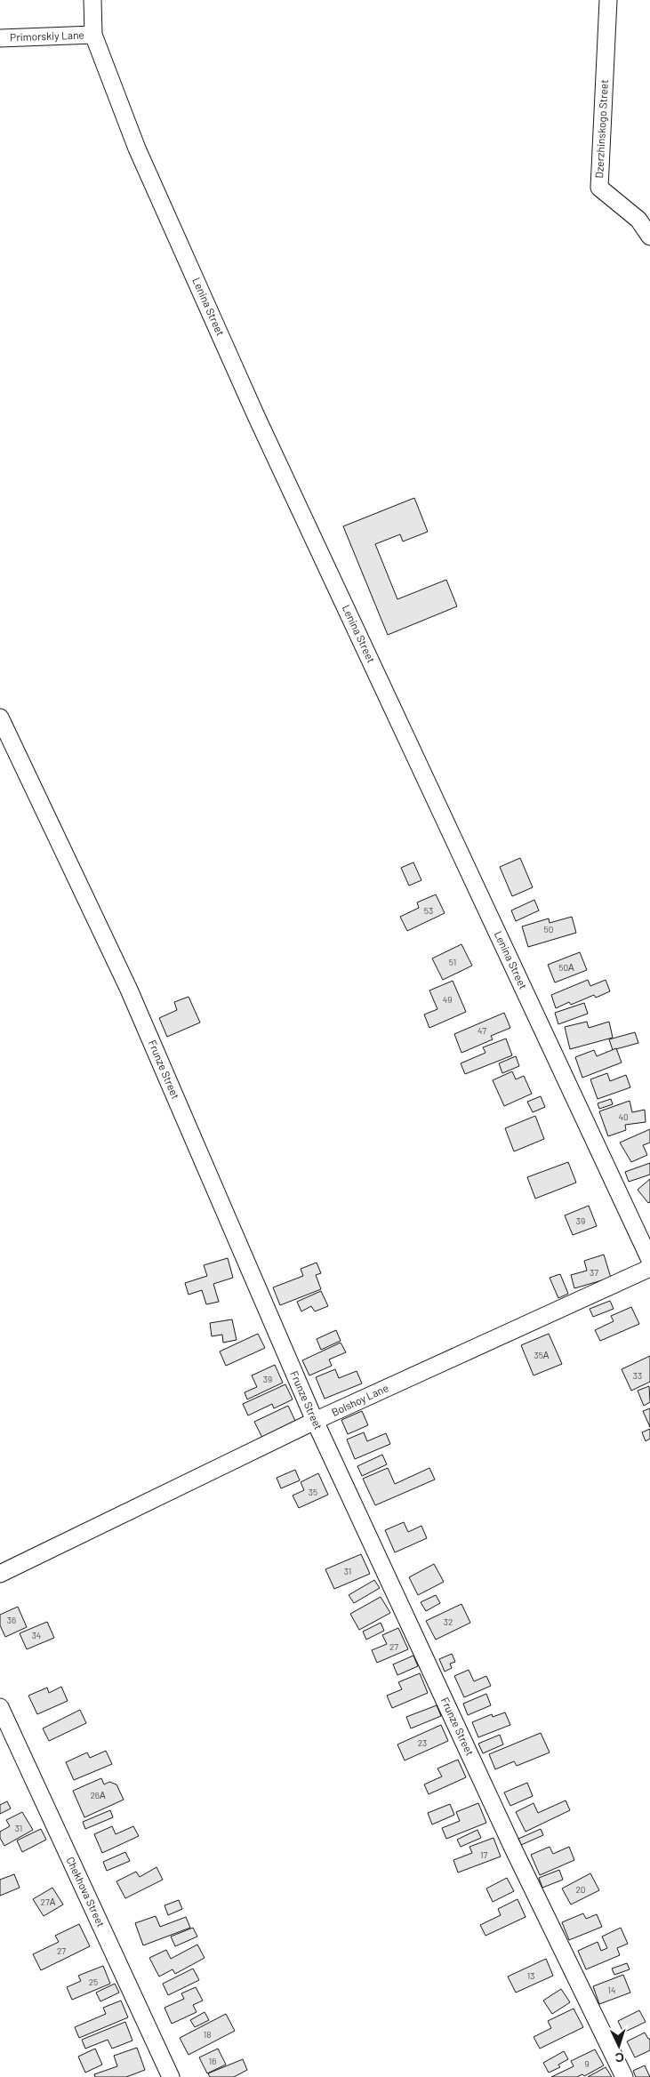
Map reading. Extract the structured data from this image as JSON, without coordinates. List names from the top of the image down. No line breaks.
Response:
{"streets":{"street":["Primorskiy Lane","Dzerzhinskogo Street","Lenina Street","Frunze Street","Bolshoy Lane","Chekhova Street"]},"crossings":[["Primorskiy Lane","Lenina Street"],["Frunze Street","Bolshoy Lane"]],"house_numbers":["53","50","51","50А","49","47","40","39","37","35А","33","39","35","31","36","32","34","27","23","26А","31","17","20","27А","27","13","25","14","18","16","9"],"north":"bottom"}
